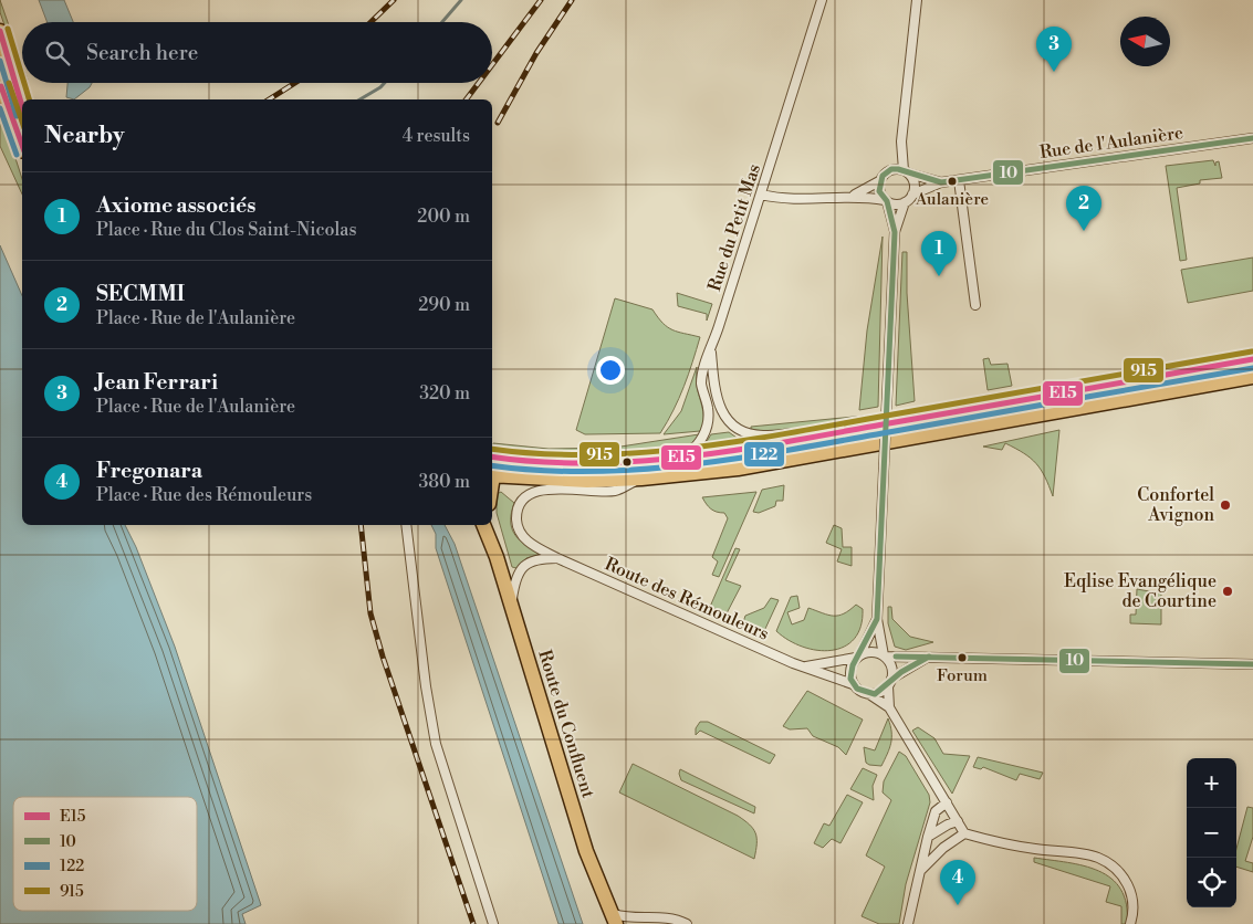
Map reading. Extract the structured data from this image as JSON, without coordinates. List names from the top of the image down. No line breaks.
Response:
{"streets":{"main road":["Route du Confluent"],"street":["Rue de l'Aulanière","Rue du Petit Mas","Route des Rémouleurs"]},"places":["Aulanière","Confortel Avignon","Eqlise Evangélique de Courtine","Forum"],"lines":["transit line 915","transit line E15","transit line 122","transit line 10"],"legend":["E15","10","122","915"],"north":"left","page":{"search":"Search here","pins":["3","2","1","4"],"heading":["Nearby","4 results"],"list":[{"mark":"1","name":"Axiome associés","note":"Place · Rue du Clos Saint-Nicolas","value":"200 m"},{"mark":"2","name":"SECMMI","note":"Place · Rue de l'Aulanière","value":"290 m"},{"mark":"3","name":"Jean Ferrari","note":"Place · Rue de l'Aulanière","value":"320 m"},{"mark":"4","name":"Fregonara","note":"Place · Rue des Rémouleurs","value":"380 m"}],"map_buttons":["+","−"]}}
